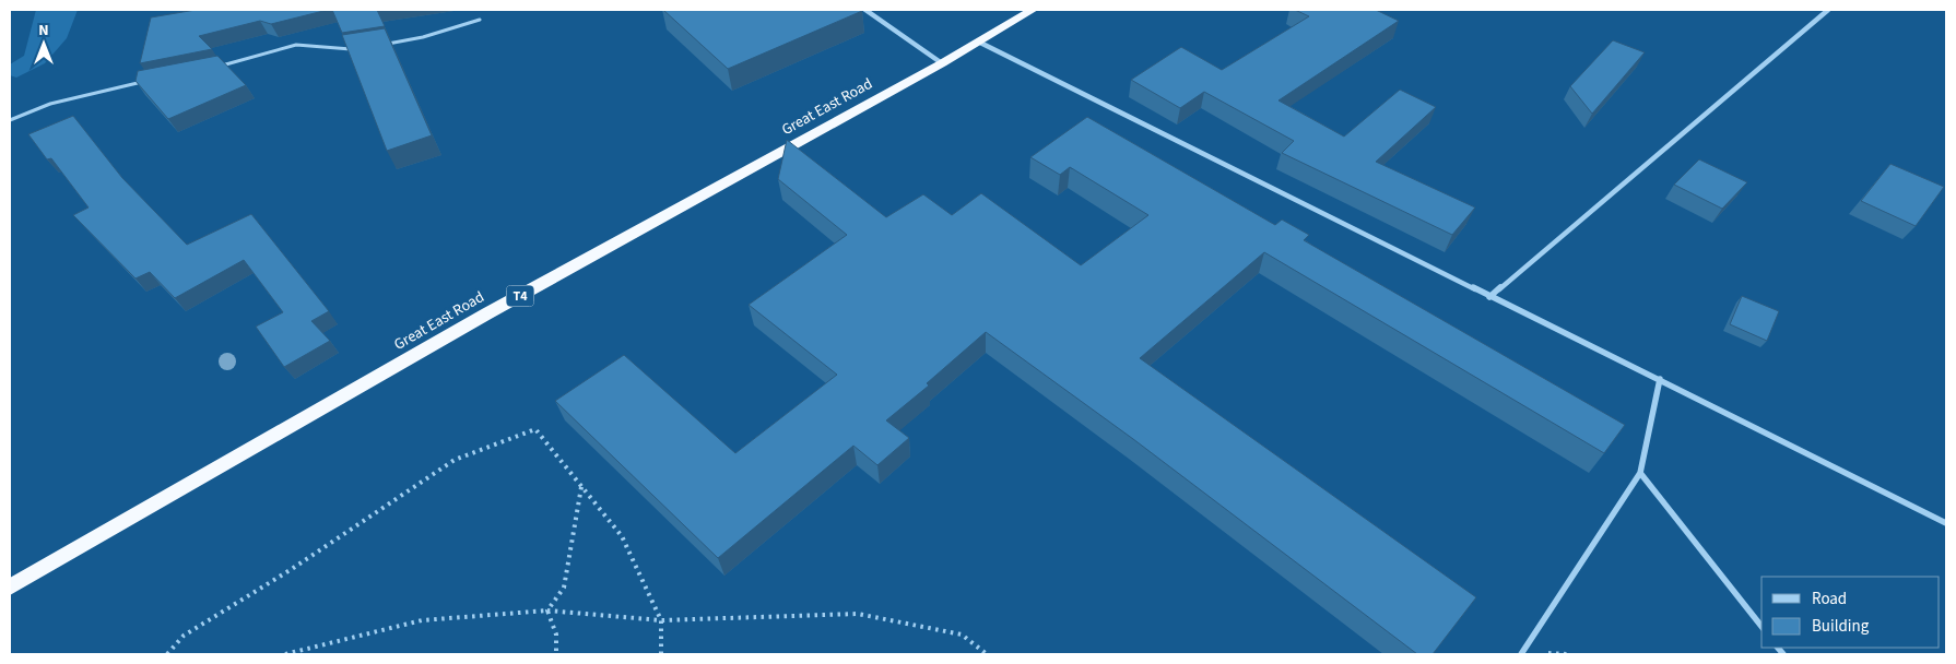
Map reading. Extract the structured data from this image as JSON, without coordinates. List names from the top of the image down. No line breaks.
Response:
{"streets":{"highway":["Great East Road","T4"]},"legend":["Road","Building"],"north":"top"}
